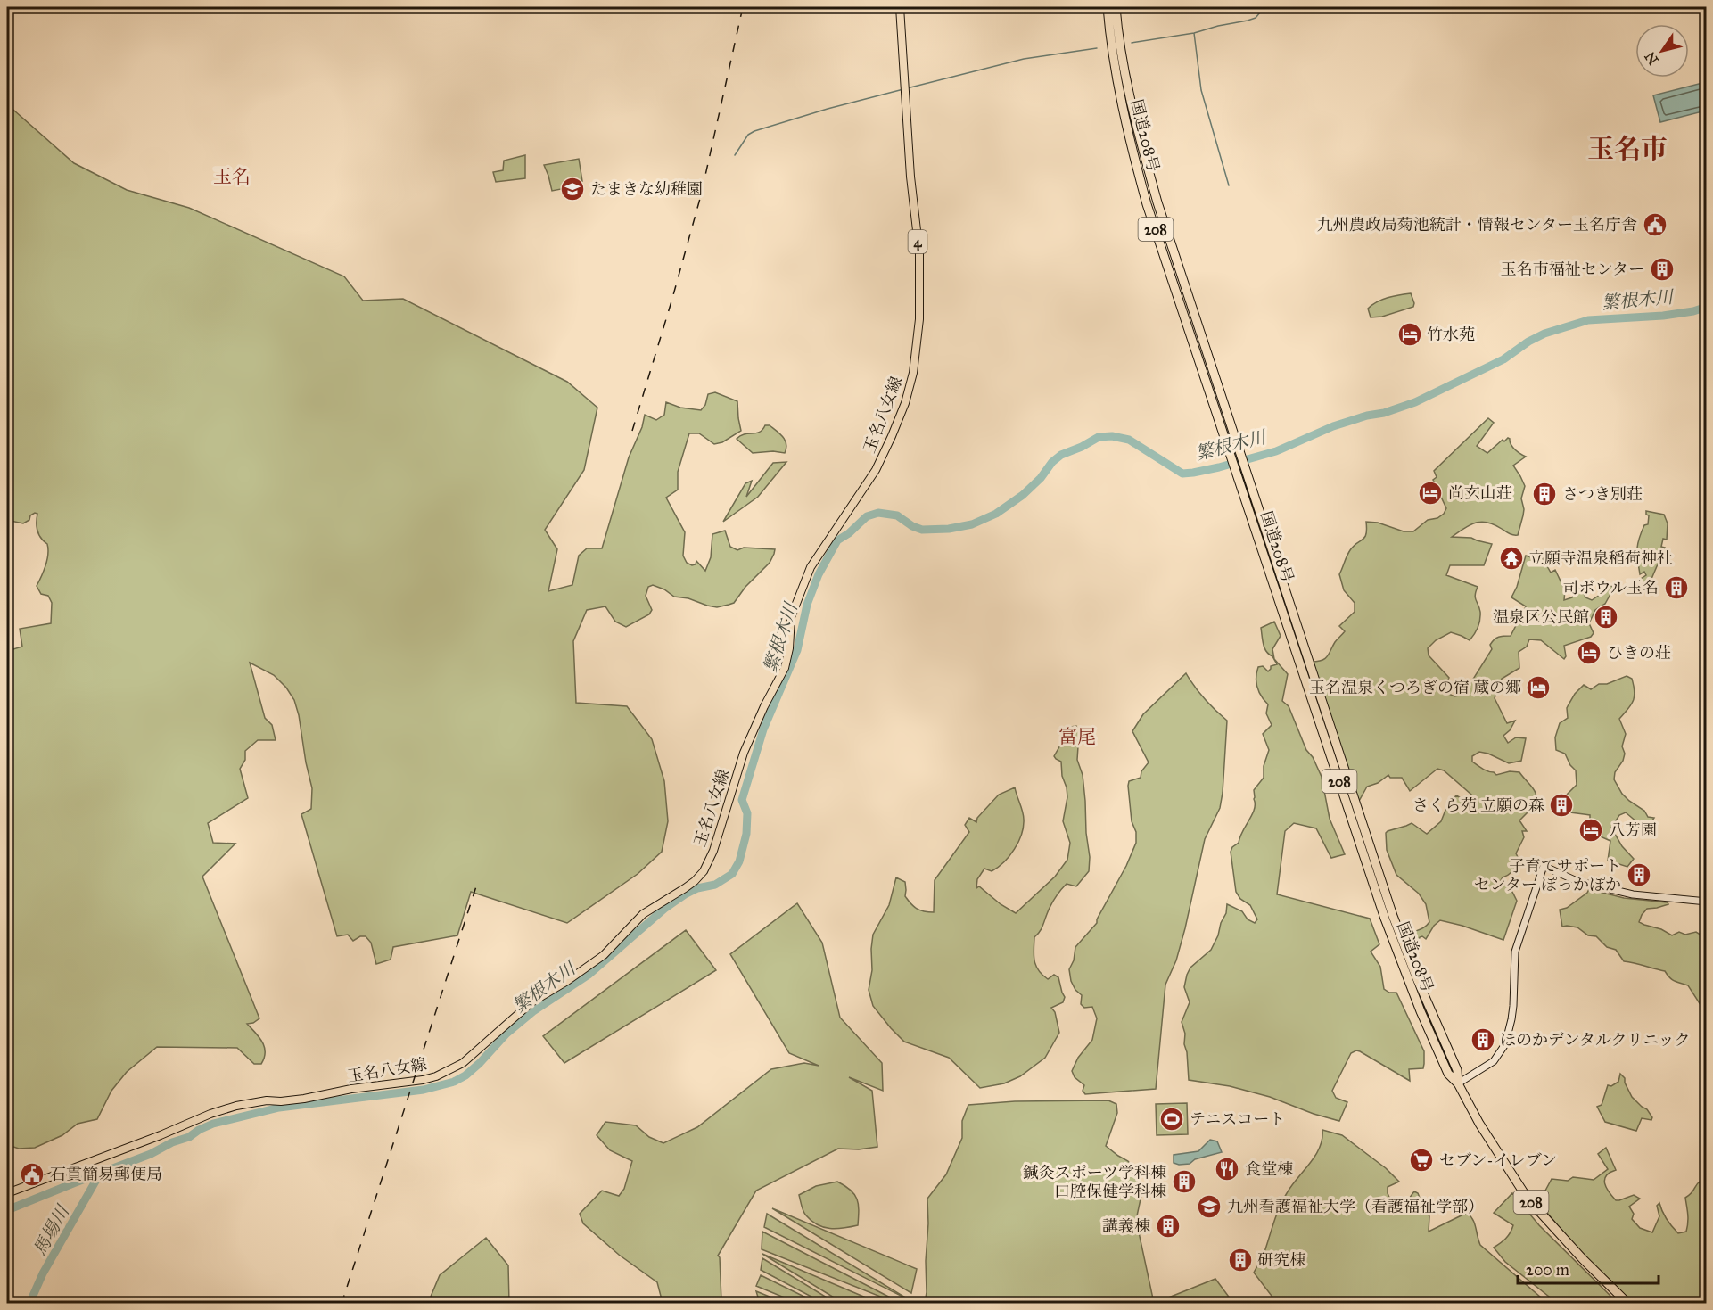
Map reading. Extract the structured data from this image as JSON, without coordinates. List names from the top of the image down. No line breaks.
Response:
{"streets":{"highway":["国道208号","208"],"main road":["4","玉名八女線"]},"districts":["玉名市","玉名","富尾"],"water":["繁根木川","馬場川"],"places":{"school or university":["たまきな幼稚園","九州看護福祉大学（看護福祉学部）"],"public building":["九州農政局菊池統計・情報センター玉名庁舎","石貫簡易郵便局"],"building":["玉名市福祉センター","さつき別荘","司ボウル玉名","温泉区公民館","さくら苑 立願の森","子育てサポート センター ぽっかぽか","ほのかデンタルクリニック","鍼灸スポーツ学科棟 口腔保健学科棟","講義棟","研究棟"],"hotel":["竹水苑","尚玄山荘","ひきの荘","玉名温泉くつろぎの宿 蔵の郷","八芳園"],"temple":["立願寺温泉稲荷神社"],"sports":["テニスコート"],"supermarket":["セブン-イレブン"],"restaurant":["食堂棟"]},"scale_bar":"200 m","north":"bottom left"}
